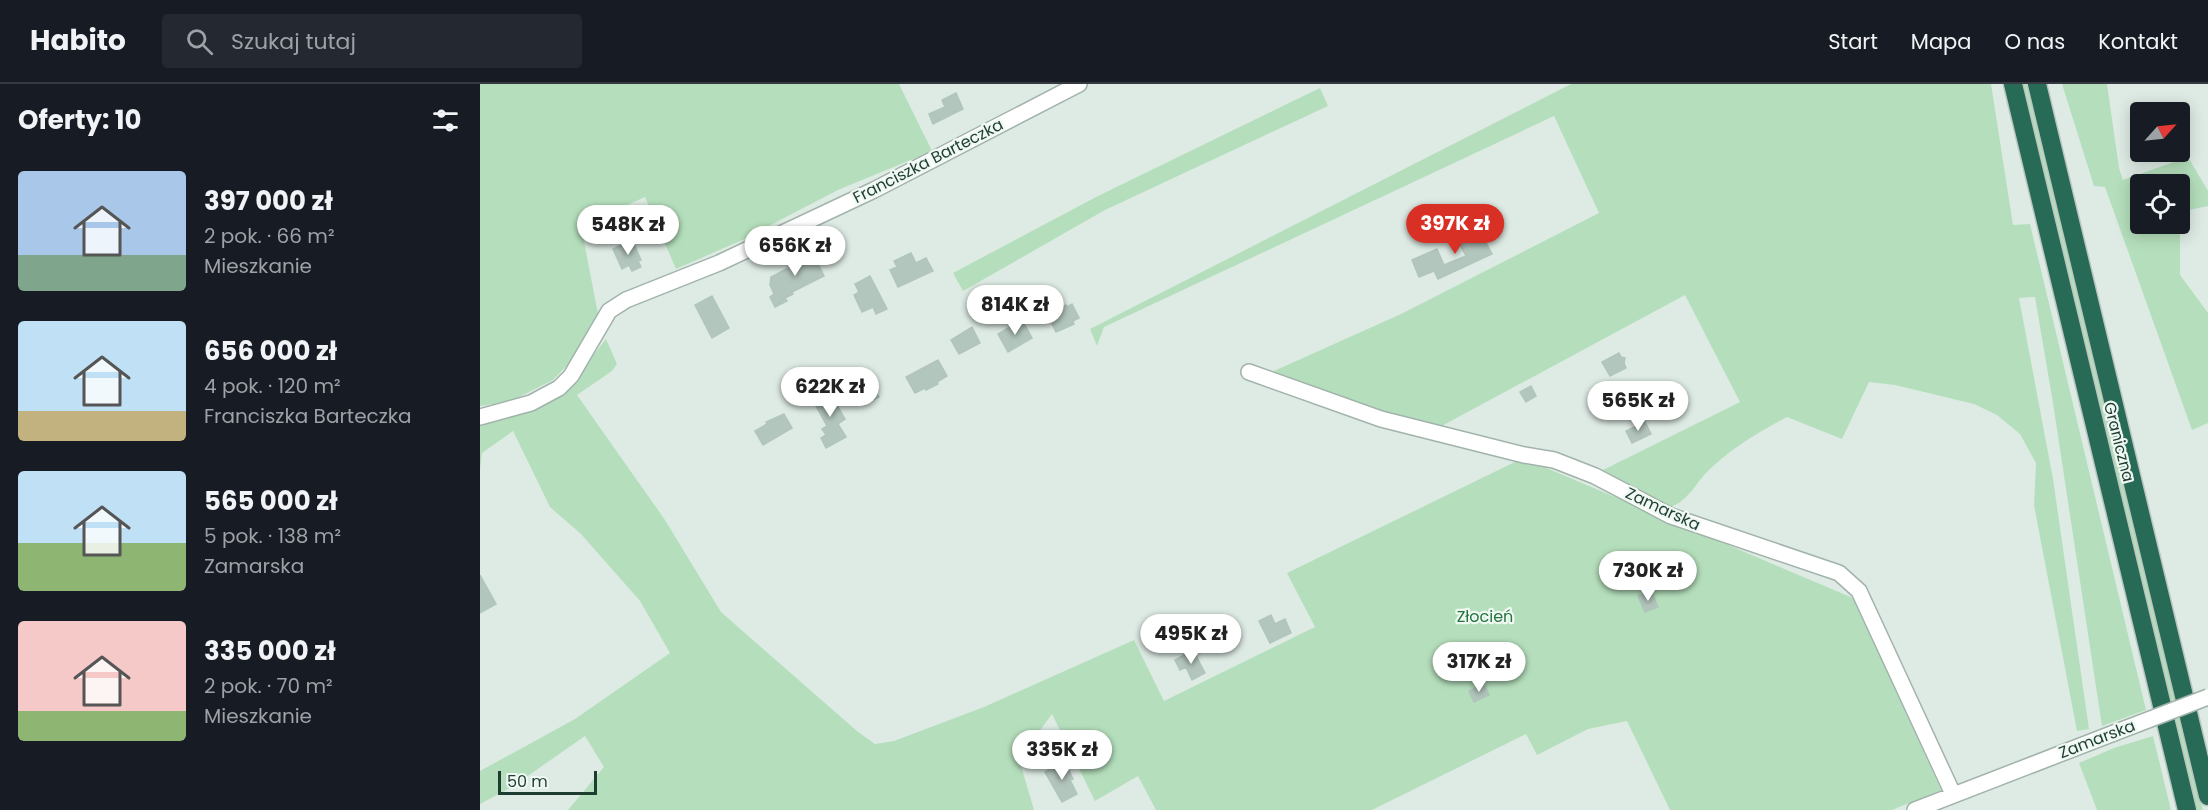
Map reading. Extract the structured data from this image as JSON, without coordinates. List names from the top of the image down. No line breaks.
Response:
{"streets":{"highway":["Graniczna"],"street":["Franciszka Barteczka","Zamarska"]},"parks":["Złocień"],"scale_bar":"50 m","north":"top right","page":{"header":"Habito","search":"Szukaj tutaj","nav":["Start","Mapa","O nas","Kontakt"],"heading":"Oferty: 10","list":[{"name":"397 000 zł","note":"2 pok. · 66 m² · Mieszkanie"},{"name":"656 000 zł","note":"4 pok. · 120 m² · Franciszka Barteczka"},{"name":"565 000 zł","note":"5 pok. · 138 m² · Zamarska"},{"name":"335 000 zł","note":"2 pok. · 70 m² · Mieszkanie"}],"price":["397K zł","548K zł","656K zł","814K zł","622K zł","565K zł","730K zł","495K zł","317K zł","335K zł"],"scale":"50 m"}}
